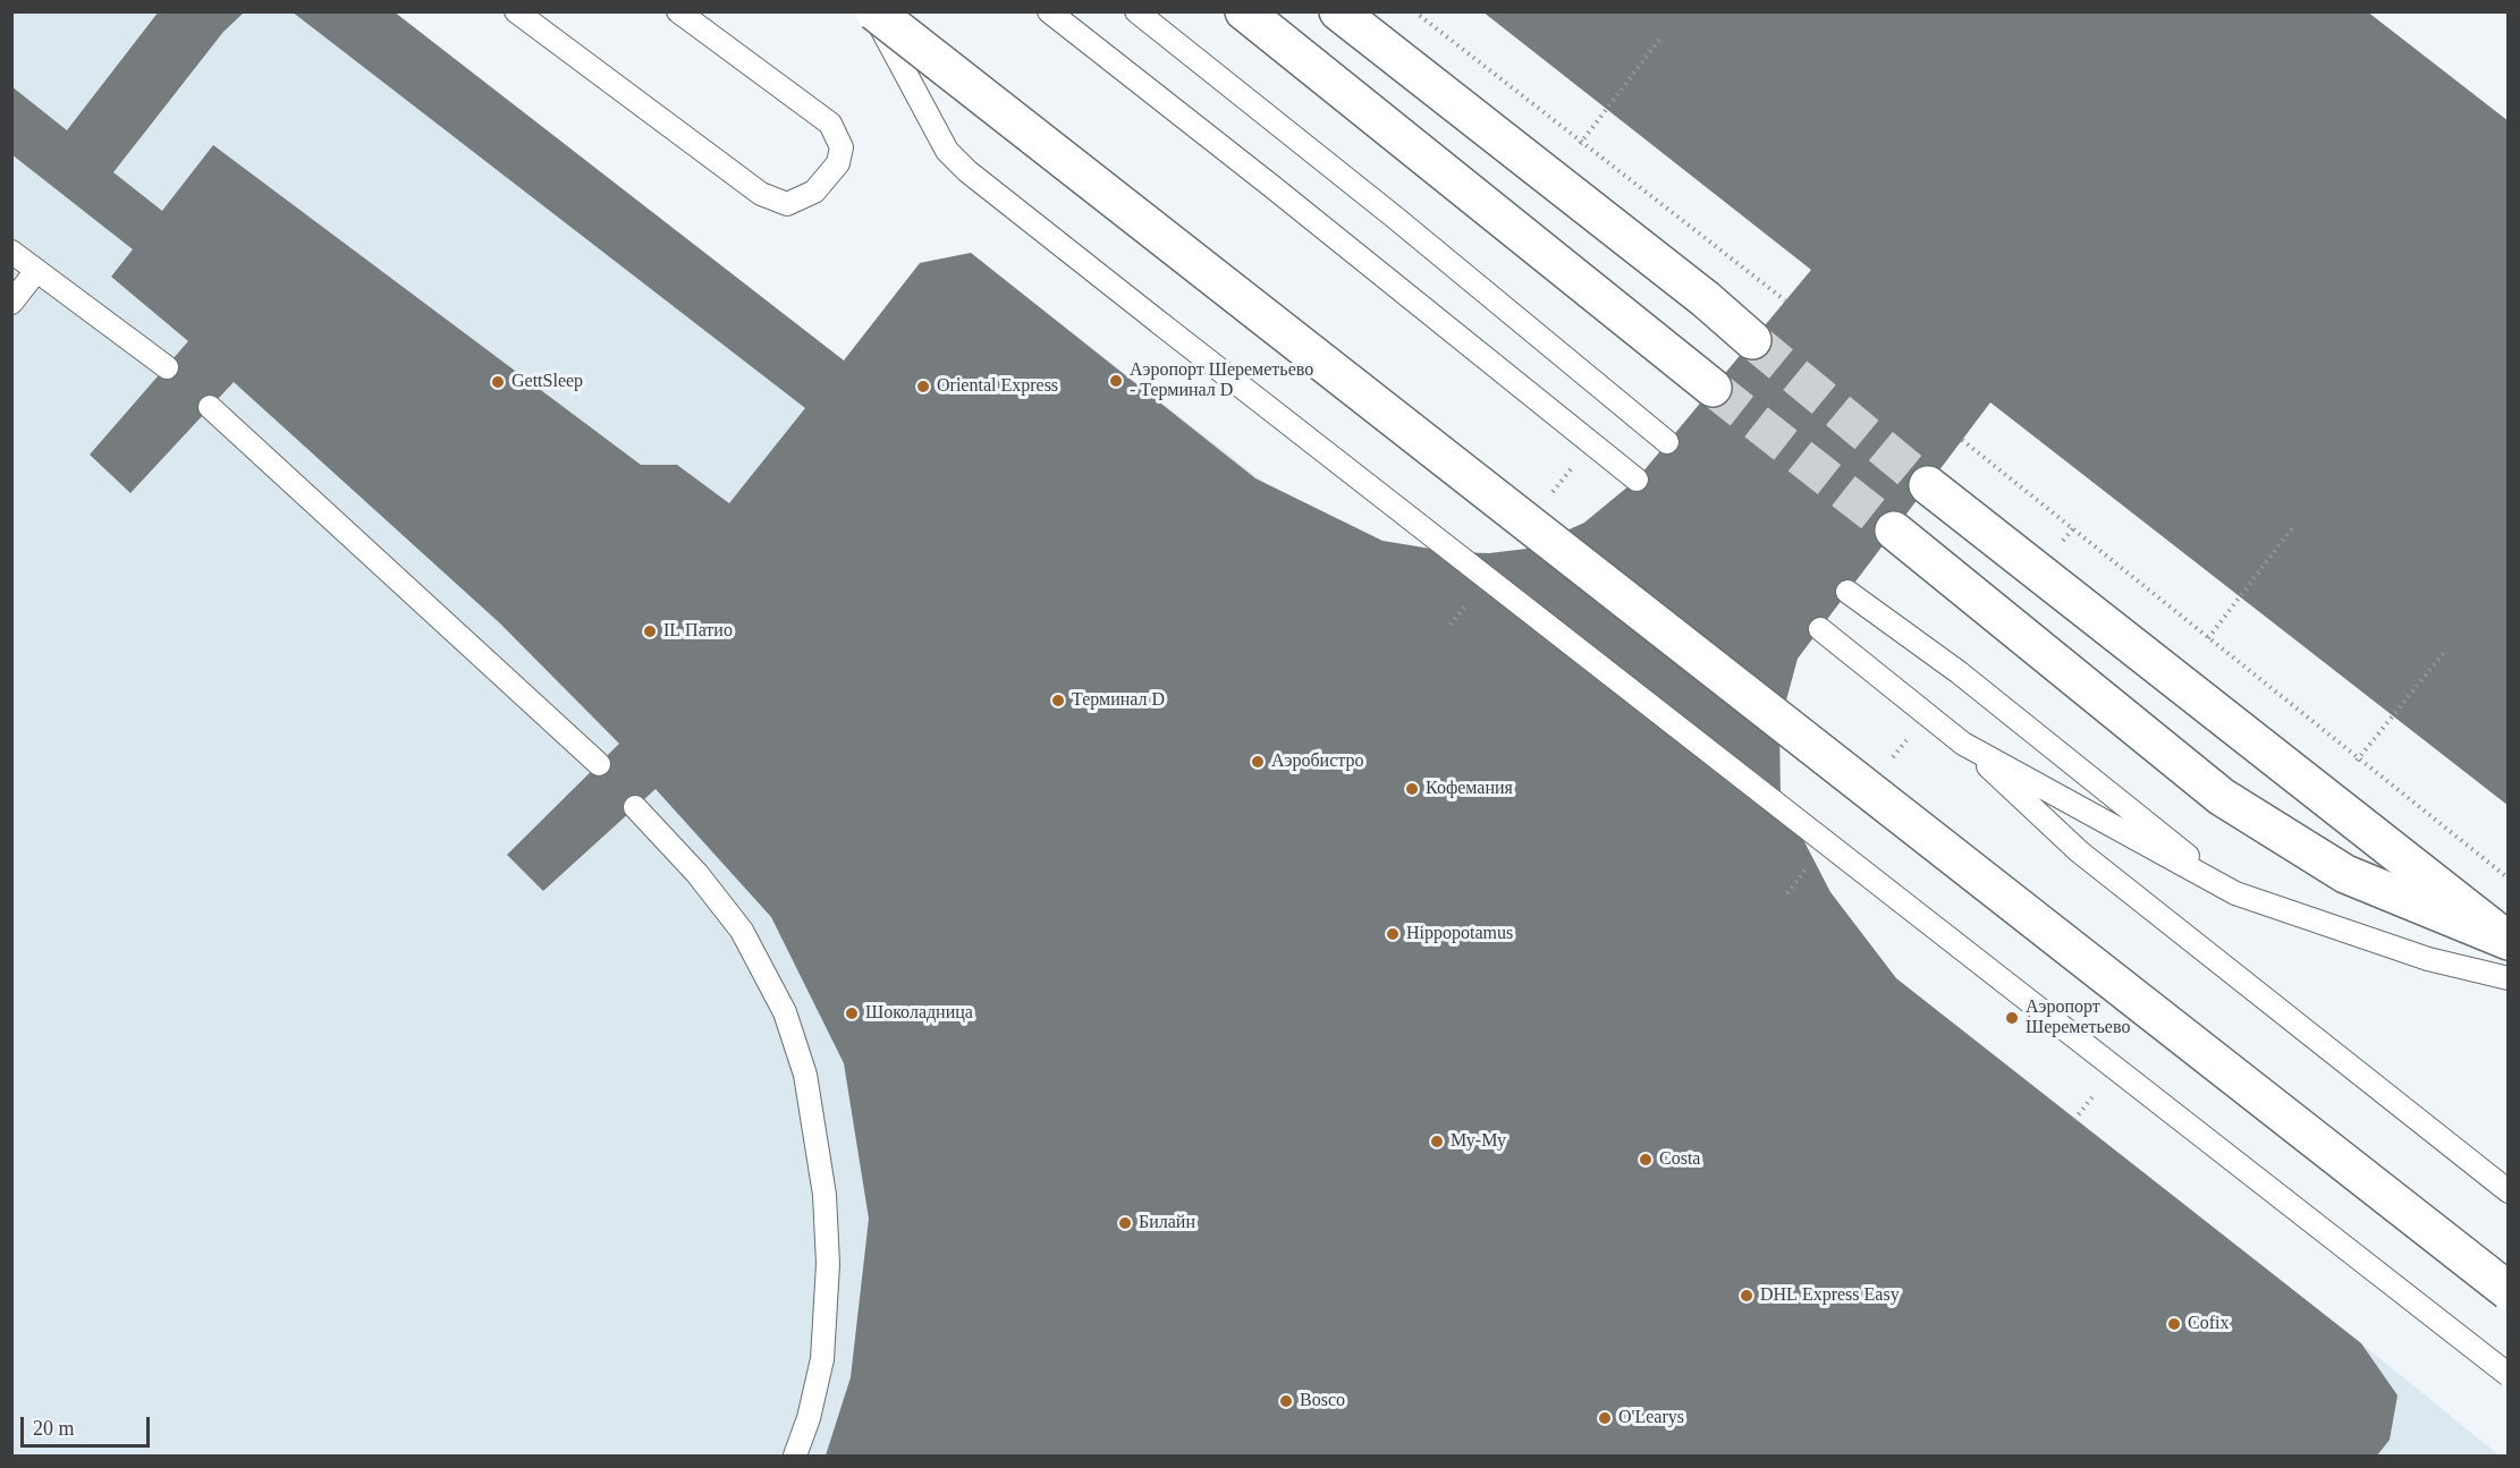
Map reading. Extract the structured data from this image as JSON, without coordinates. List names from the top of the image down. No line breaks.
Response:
{"places":["Аэропорт Шереметьево - Терминал D","GettSleep","Oriental Express","IL Патио","Терминал D","Аэробистро","Кофемания","Hippopotamus","Шоколадница","Аэропорт Шереметьево","Му-Му","Costa","Билайн","DHL Express Easy","Cofix","Bosco","O'Learys"],"scale_bar":"20 m"}
